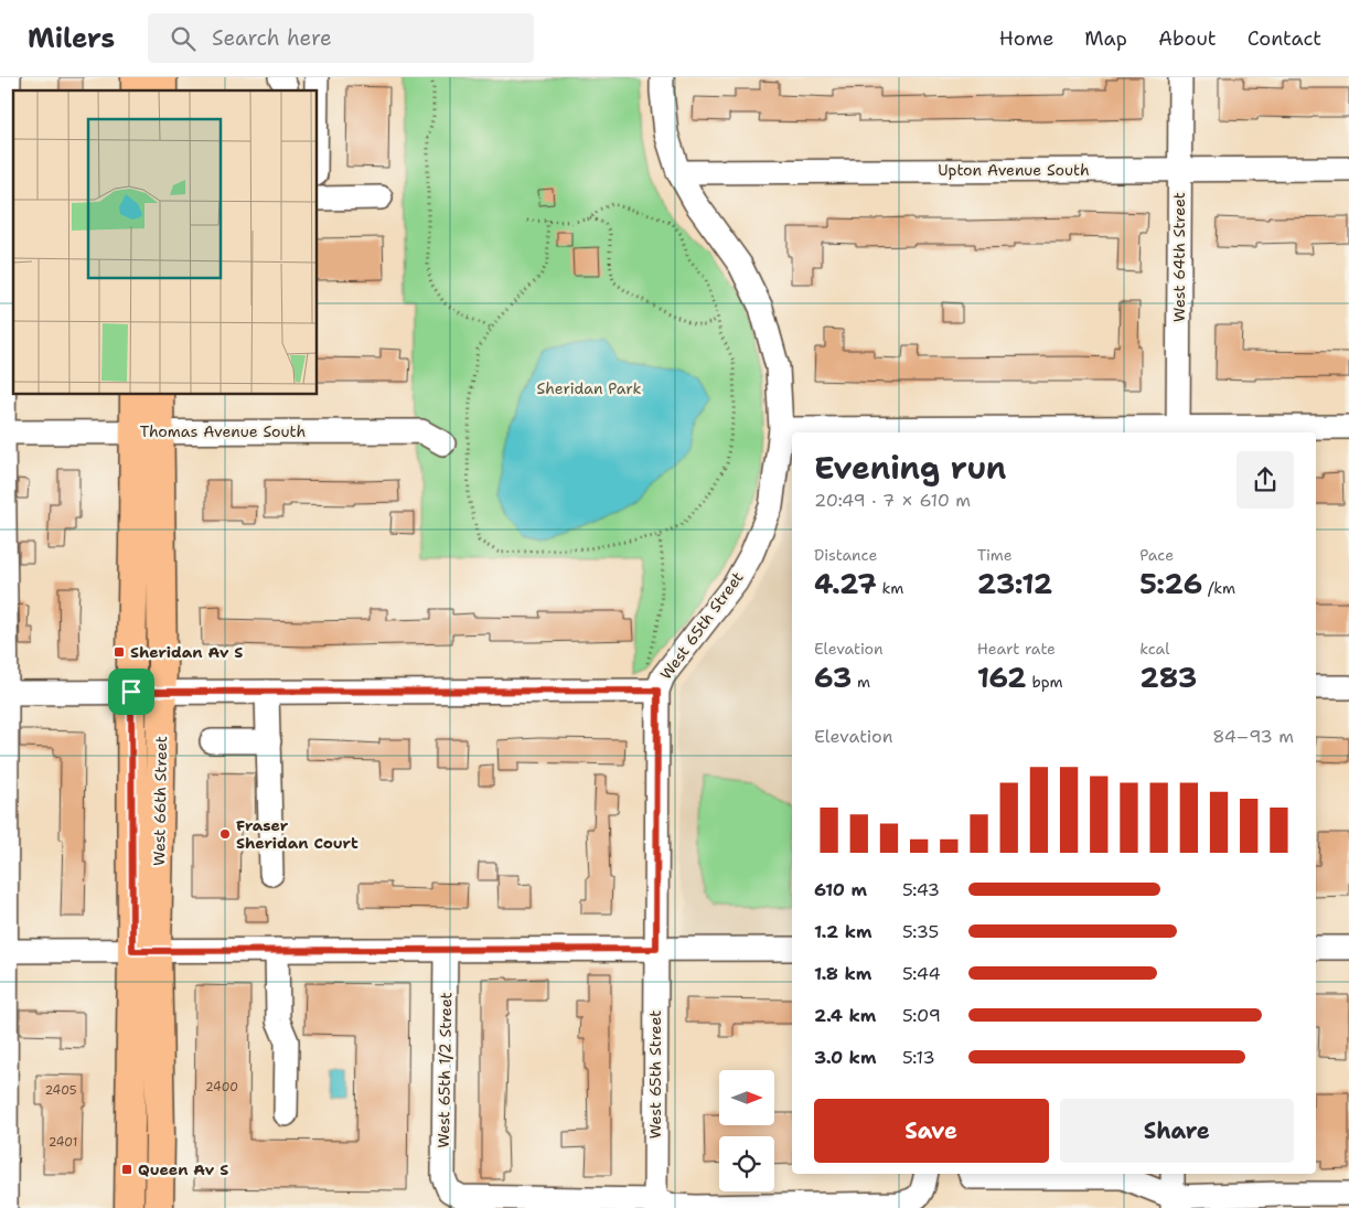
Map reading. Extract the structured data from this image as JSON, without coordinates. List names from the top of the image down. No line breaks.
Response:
{"streets":{"main road":["West 66th Street"],"street":["Upton Avenue South","West 64th Street","Thomas Avenue South","West 65th Street","West 65th 1/2 Street"]},"crossings":[["Upton Avenue South","West 64th Street"],["Upton Avenue South","West 65th Street"],["Thomas Avenue South","West 66th Street"],["West 65th Street","West 65th 1/2 Street"]],"parks":["Sheridan Park"],"places":{"transit":["Sheridan Av S","Queen Av S"],"other":["Fraser Sheridan Court"]},"house_numbers":["2400","2405","2401"],"north":"right","page":{"header":"Milers","search":"Search here","nav":["Home","Map","About","Contact"],"heading":["Evening run","20:49 · 7 × 610 m"],"stats":[["Distance","4.27 km"],["Time","23:12"],["Pace","5:26 /km"],["Elevation","63 m"],["Heart rate","162 bpm"],["kcal","283"]],"chart":["Elevation","84–93 m"],"list":[{"name":"610 m","note":"5:43"},{"name":"1.2 km","note":"5:35"},{"name":"1.8 km","note":"5:44"},{"name":"2.4 km","note":"5:09"},{"name":"3.0 km","note":"5:13"}],"buttons":["Save","Share"]}}
